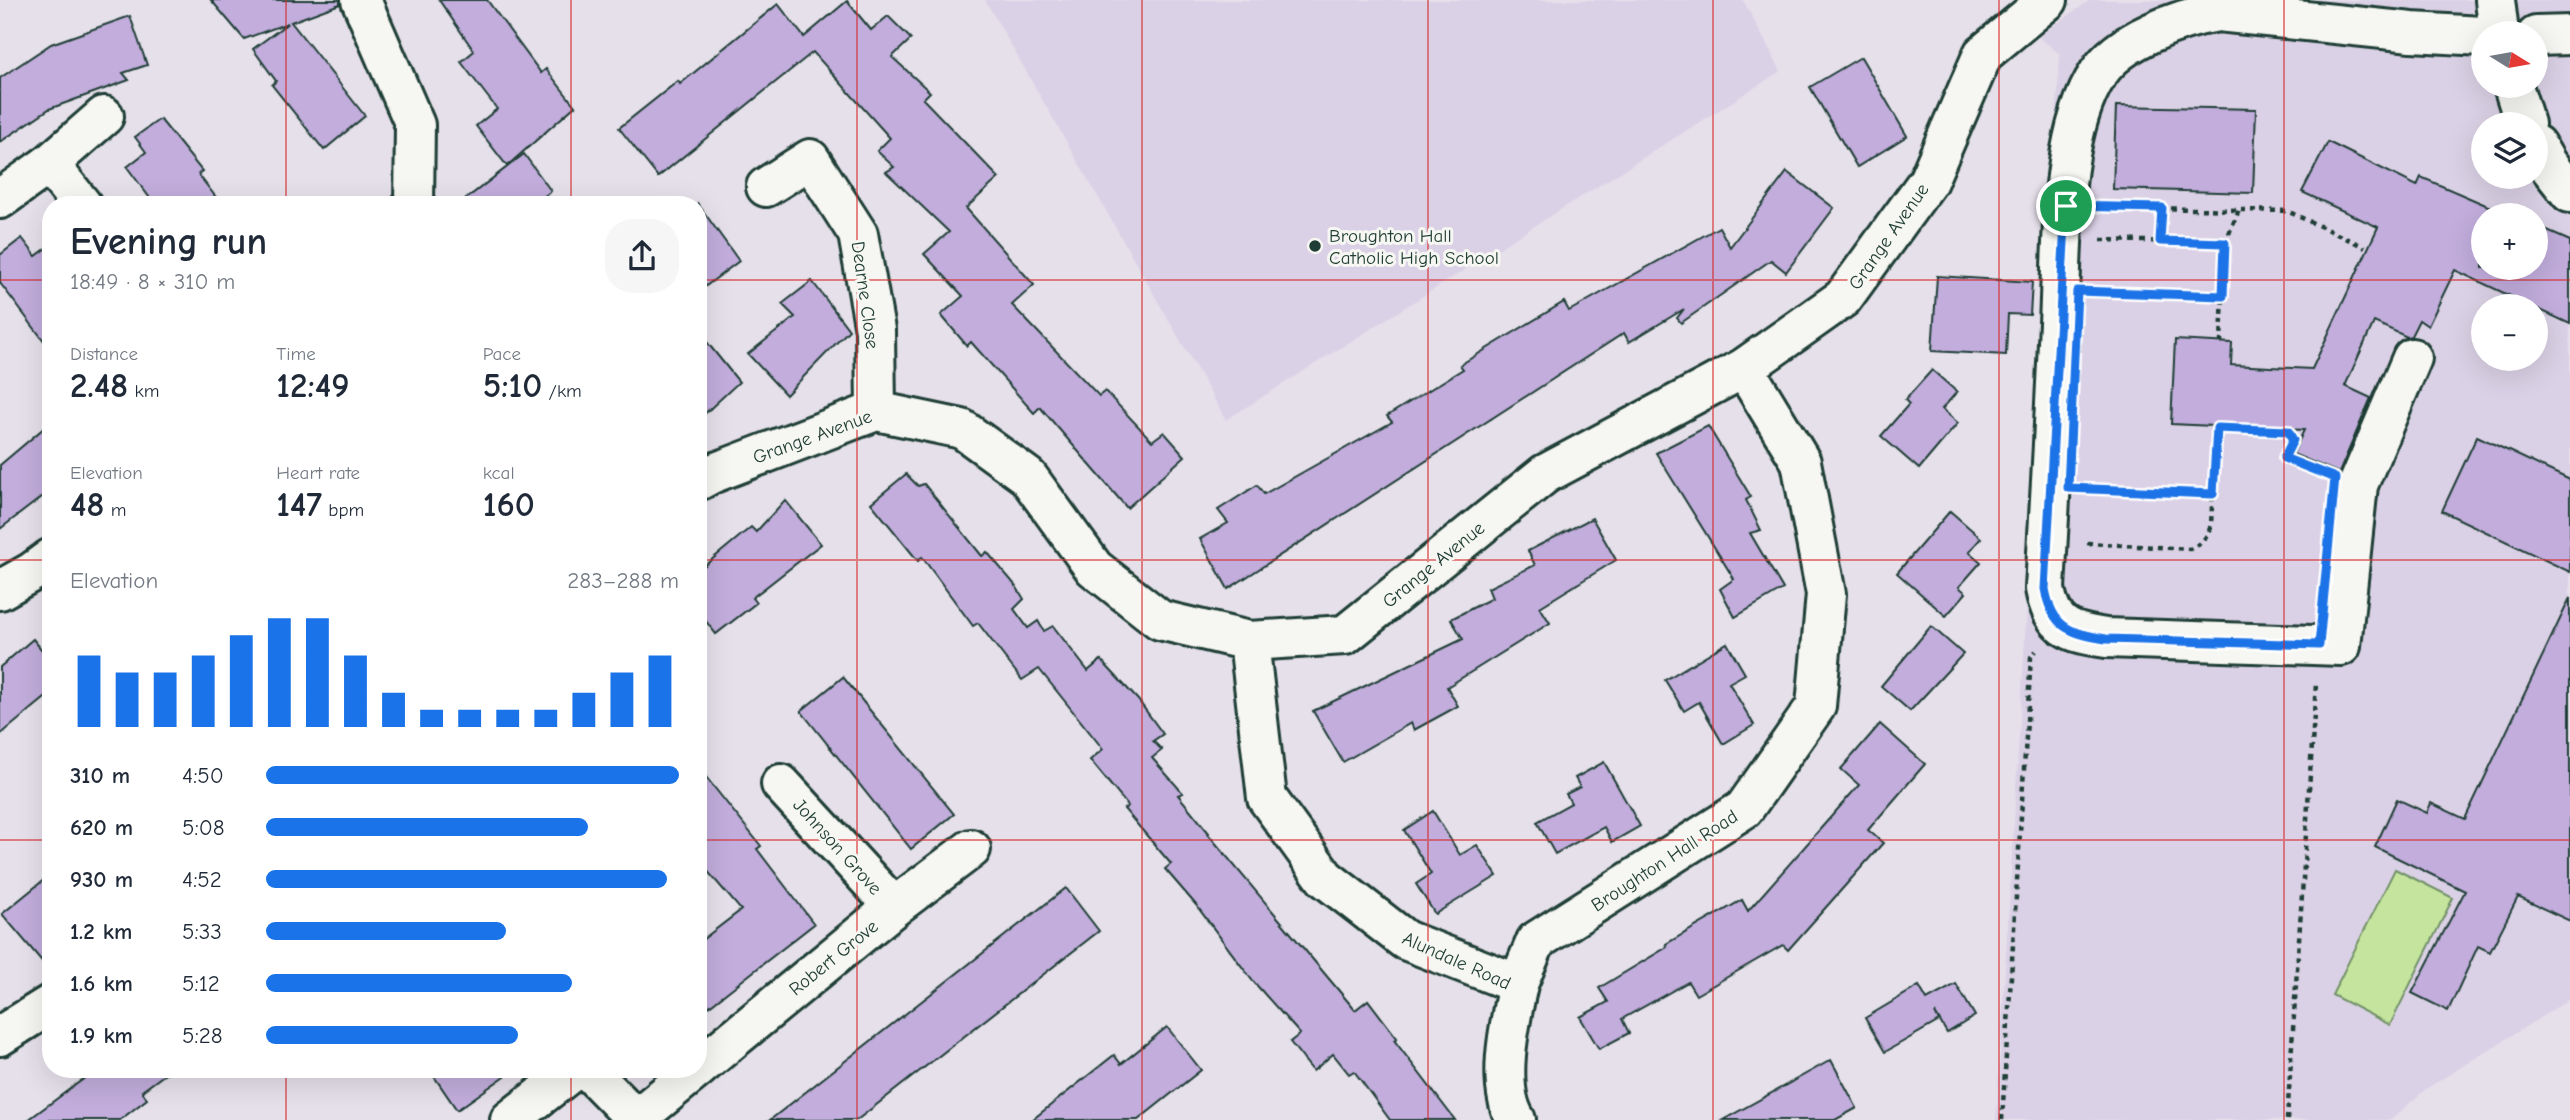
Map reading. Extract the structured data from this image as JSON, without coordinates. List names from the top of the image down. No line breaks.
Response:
{"streets":{"street":["Grange Avenue","Dearne Close","Johnson Grove","Broughton Hall Road","Robert Grove","Alundale Road"]},"crossings":[["Grange Avenue","Dearne Close"],["Grange Avenue","Broughton Hall Road"],["Grange Avenue","Alundale Road"],["Johnson Grove","Robert Grove"],["Broughton Hall Road","Alundale Road"]],"places":["Broughton Hall Catholic High School"],"north":"right","page":{"map_buttons":["+","−"],"heading":["Evening run","18:49 · 8 × 310 m"],"stats":[["Distance","2.48 km"],["Time","12:49"],["Pace","5:10 /km"],["Elevation","48 m"],["Heart rate","147 bpm"],["kcal","160"]],"chart":["Elevation","283–288 m"],"list":[{"name":"310 m","note":"4:50"},{"name":"620 m","note":"5:08"},{"name":"930 m","note":"4:52"},{"name":"1.2 km","note":"5:33"},{"name":"1.6 km","note":"5:12"},{"name":"1.9 km","note":"5:28"}]}}
